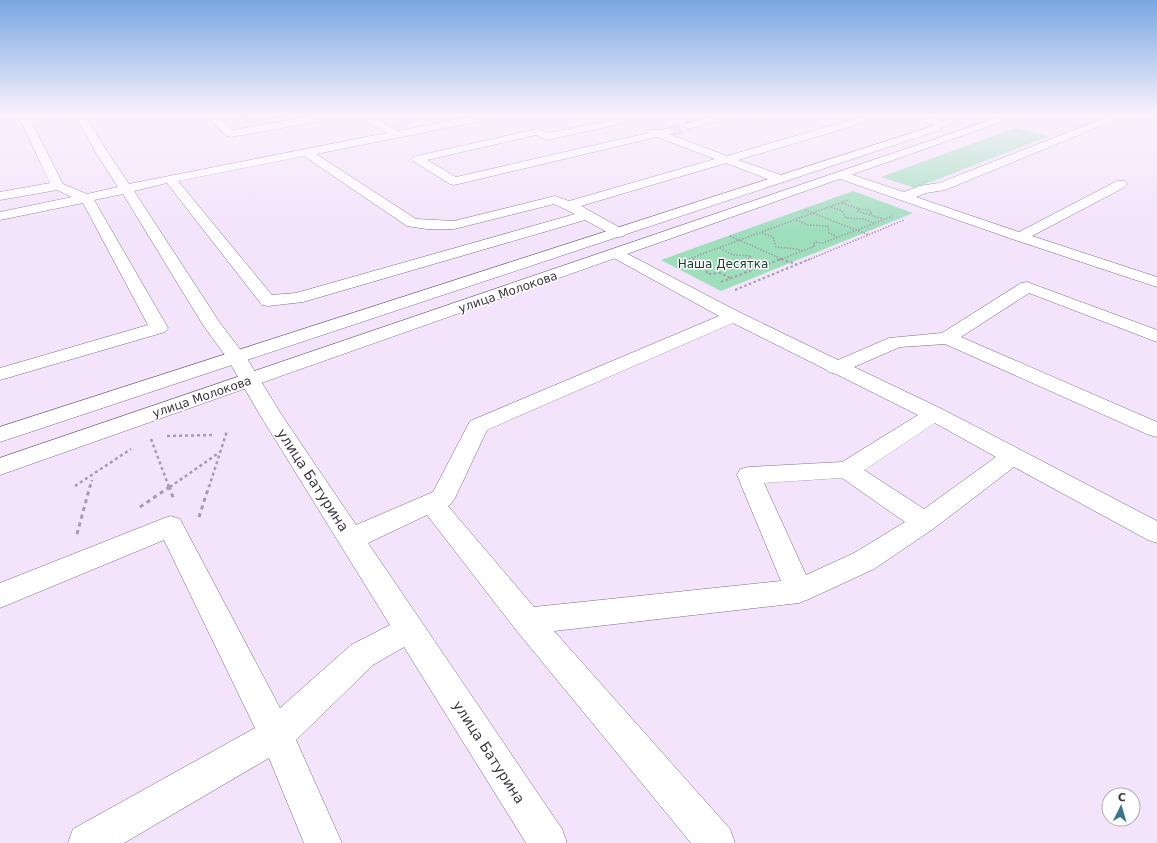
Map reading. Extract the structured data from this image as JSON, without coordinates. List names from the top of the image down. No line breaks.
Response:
{"streets":{"main road":["улица Молокова","улица Батурина"]},"crossings":[["улица Молокова","улица Батурина"]],"parks":["Наша Десятка"],"north":"top"}
